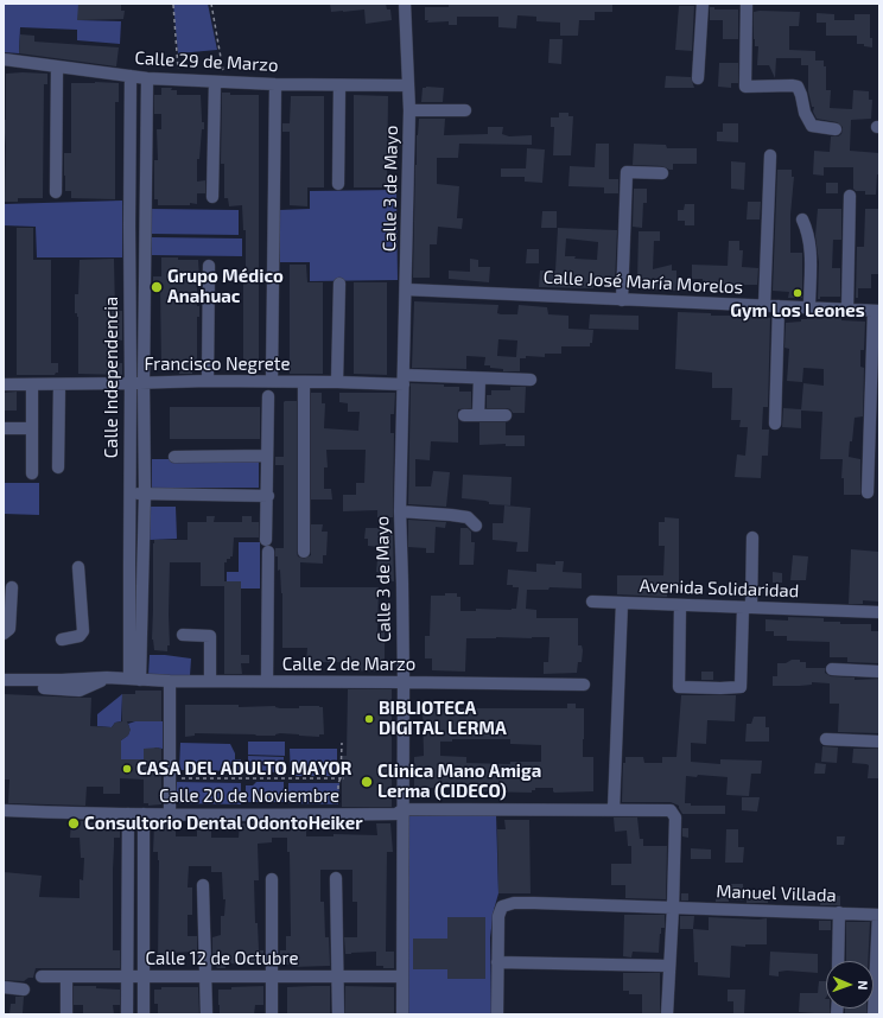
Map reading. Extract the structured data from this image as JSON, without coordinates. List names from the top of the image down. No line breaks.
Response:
{"streets":{"street":["Calle 29 de Marzo","Calle 3 de Mayo","Calle José María Morelos","Francisco Negrete","Calle Independencia","Avenida Solidaridad","Calle 2 de Marzo","Calle 20 de Noviembre","Manuel Villada","Calle 12 de Octubre"]},"crossings":[["Calle 29 de Marzo","Calle 3 de Mayo"],["Calle 29 de Marzo","Calle Independencia"],["Calle 3 de Mayo","Calle José María Morelos"],["Calle 3 de Mayo","Francisco Negrete"],["Calle 3 de Mayo","Calle 2 de Marzo"],["Calle 3 de Mayo","Calle 20 de Noviembre"],["Calle 3 de Mayo","Calle 12 de Octubre"],["Francisco Negrete","Calle Independencia"],["Calle Independencia","Calle 2 de Marzo"],["Avenida Solidaridad","Calle 20 de Noviembre"],["Calle 20 de Noviembre","Manuel Villada"]],"places":["Grupo Médico Anahuac","Gym Los Leones","BIBLIOTECA DIGITAL LERMA","CASA DEL ADULTO MAYOR","Clinica Mano Amiga Lerma (CIDECO)","Consultorio Dental OdontoHeiker"],"north":"right"}
